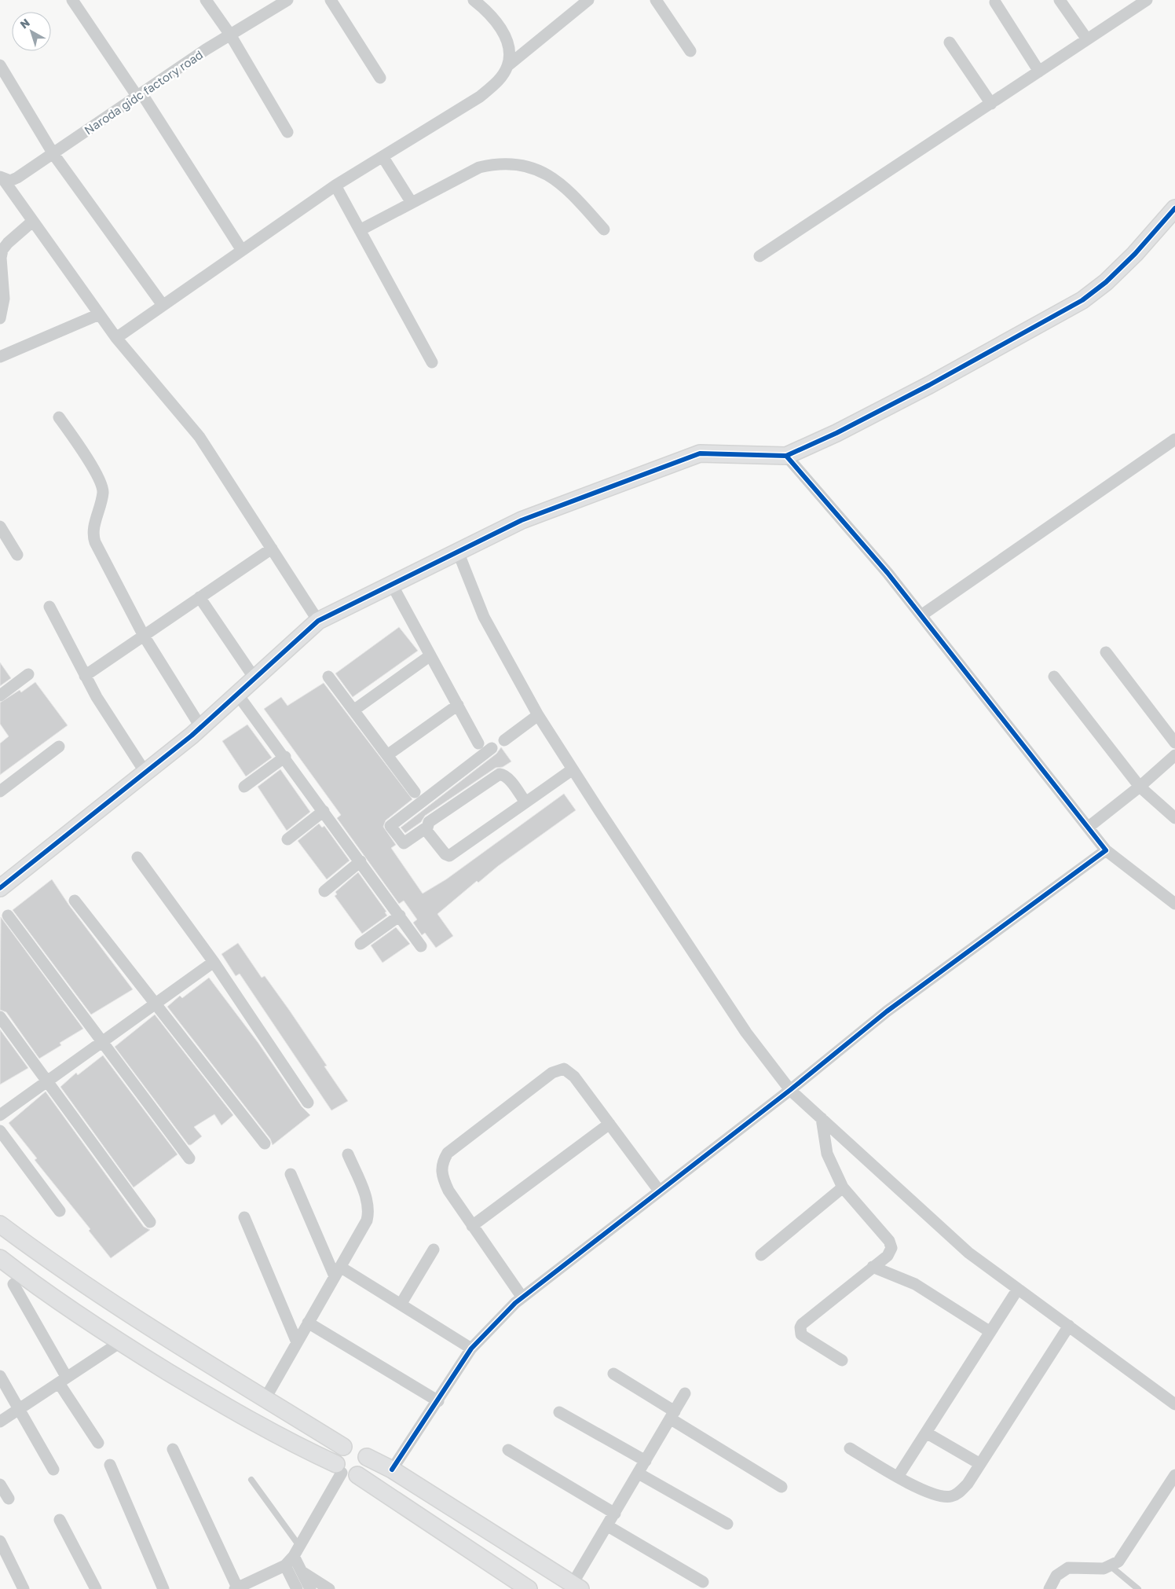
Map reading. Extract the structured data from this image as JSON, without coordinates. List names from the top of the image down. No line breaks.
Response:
{"streets":{"street":["Naroda gidc factory road"]},"north":"top left"}
